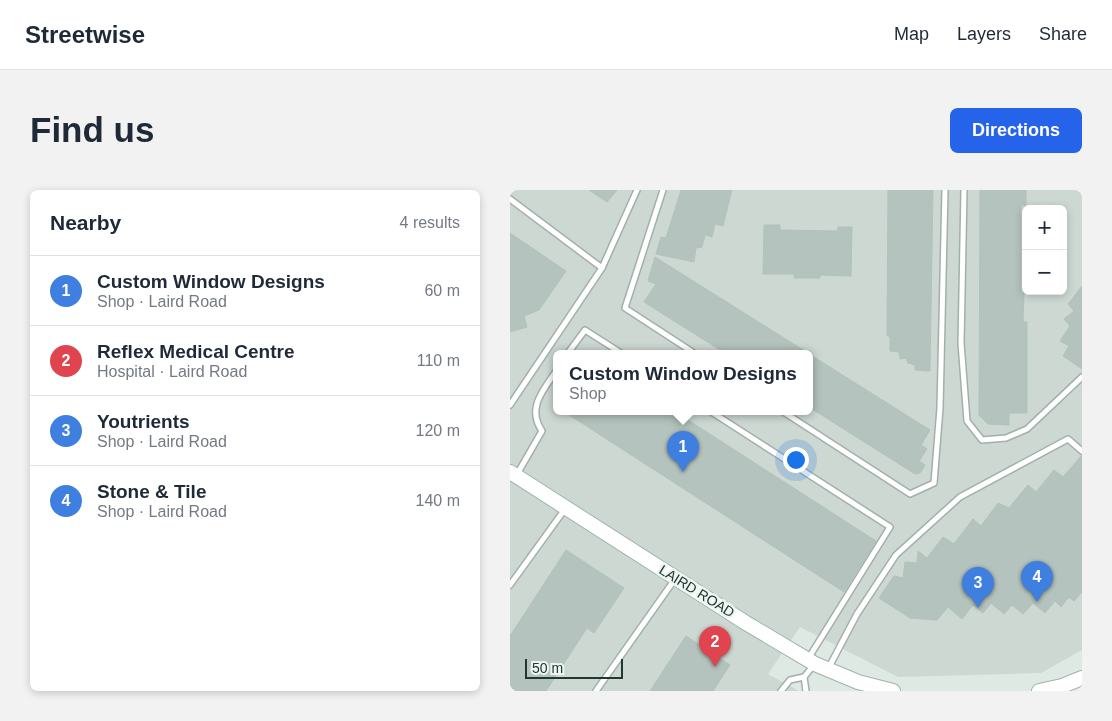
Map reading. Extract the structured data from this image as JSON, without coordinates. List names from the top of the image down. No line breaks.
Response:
{"streets":{"street":["LAIRD ROAD"]},"scale_bar":"50 m","page":{"header":"Streetwise","nav":["Map","Layers","Share"],"buttons":"Directions","title":"Find us","heading":["Nearby","4 results"],"map_buttons":["+","−"],"list":[{"mark":"1","name":"Custom Window Designs","note":"Shop · Laird Road","value":"60 m"},{"mark":"2","name":"Reflex Medical Centre","note":"Hospital · Laird Road","value":"110 m"},{"mark":"3","name":"Youtrients","note":"Shop · Laird Road","value":"120 m"},{"mark":"4","name":"Stone & Tile","note":"Shop · Laird Road","value":"140 m"}],"popup":["Custom Window Designs","Shop"],"pins":["1","4","3","2"],"scale":"50 m"}}
